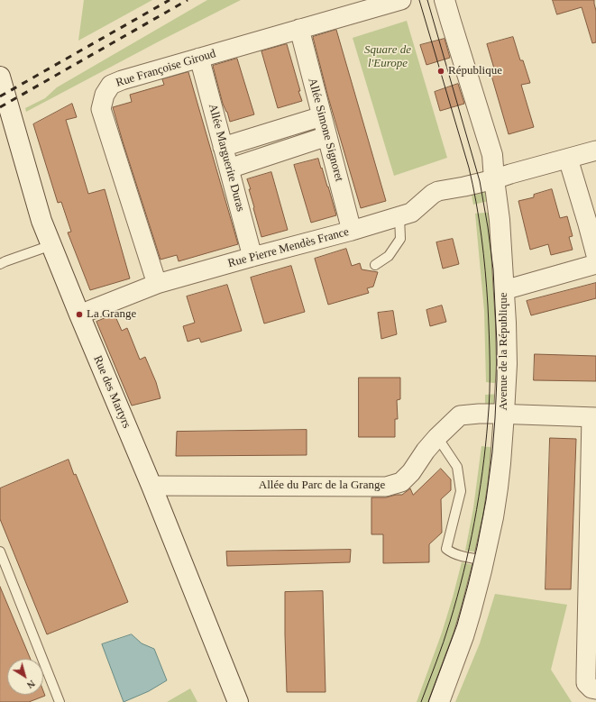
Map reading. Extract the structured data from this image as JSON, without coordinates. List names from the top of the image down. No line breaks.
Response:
{"streets":{"street":["Rue Françoise Giroud","Allée Simone Signoret","Allée Marguerite Duras","Rue Pierre Mendès France","Avenue de la République","Rue des Martyrs","Allée du Parc de la Grange"]},"crossings":[["Rue Françoise Giroud","Allée Simone Signoret"],["Rue Françoise Giroud","Allée Marguerite Duras"],["Rue Françoise Giroud","Rue Pierre Mendès France"],["Allée Simone Signoret","Rue Pierre Mendès France"],["Allée Marguerite Duras","Rue Pierre Mendès France"],["Rue Pierre Mendès France","Avenue de la République"],["Rue Pierre Mendès France","Rue des Martyrs"],["Avenue de la République","Allée du Parc de la Grange"],["Rue des Martyrs","Allée du Parc de la Grange"]],"parks":["Square de l'Europe"],"places":["République","La Grange"],"north":"bottom right"}
